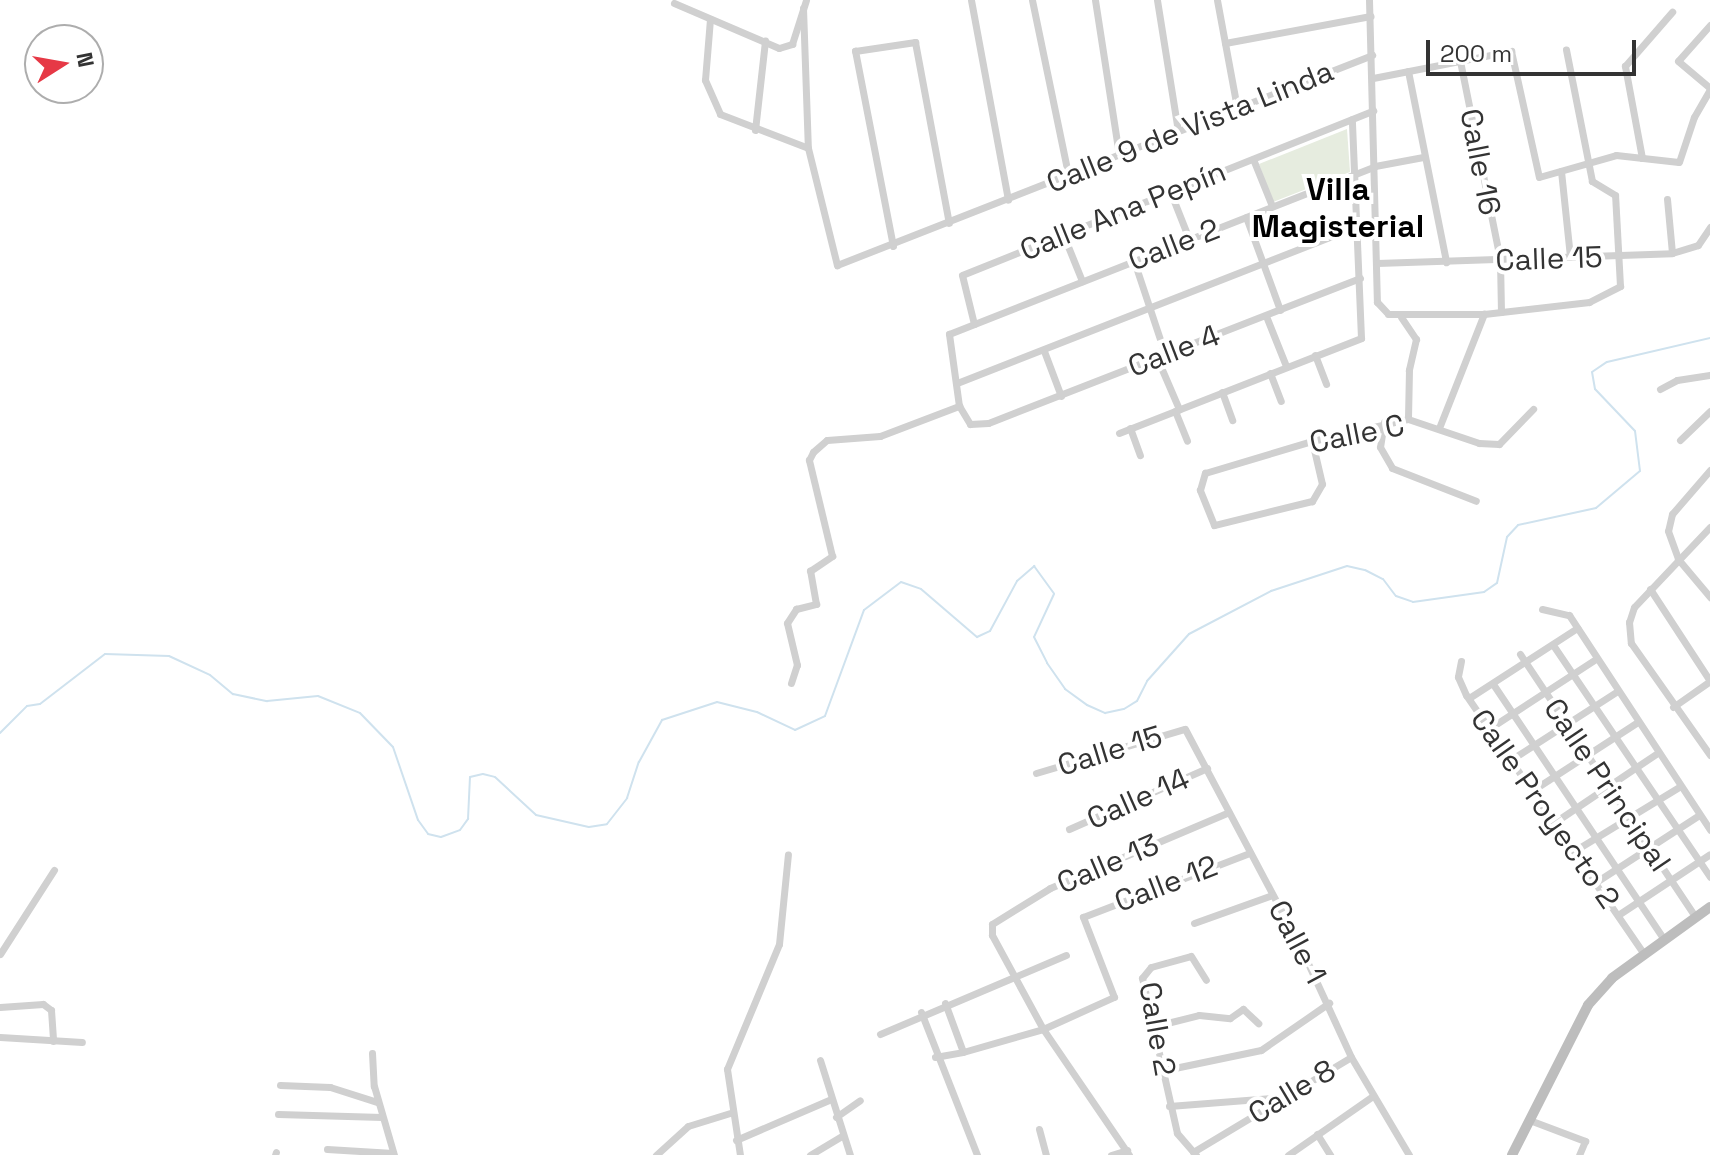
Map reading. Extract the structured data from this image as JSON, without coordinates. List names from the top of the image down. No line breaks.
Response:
{"streets":{"street":["Calle 9 de Vista Linda","Calle 16","Calle Ana Pepín","Calle 2","Calle 15","Calle 4","Calle C","Calle Principal","Calle 14","Calle Proyecto 2","Calle 13","Calle 12","Calle 1","Calle 8"]},"crossings":[["Calle 16","Calle 15"],["Calle Ana Pepín","Calle 2"],["Calle 2","Calle 8"],["Calle 15","Calle 1"],["Calle 14","Calle 1"],["Calle 13","Calle 1"],["Calle 12","Calle 1"],["Calle 1","Calle 8"]],"districts":["Villa Magisterial"],"scale_bar":"200 m","north":"right"}
